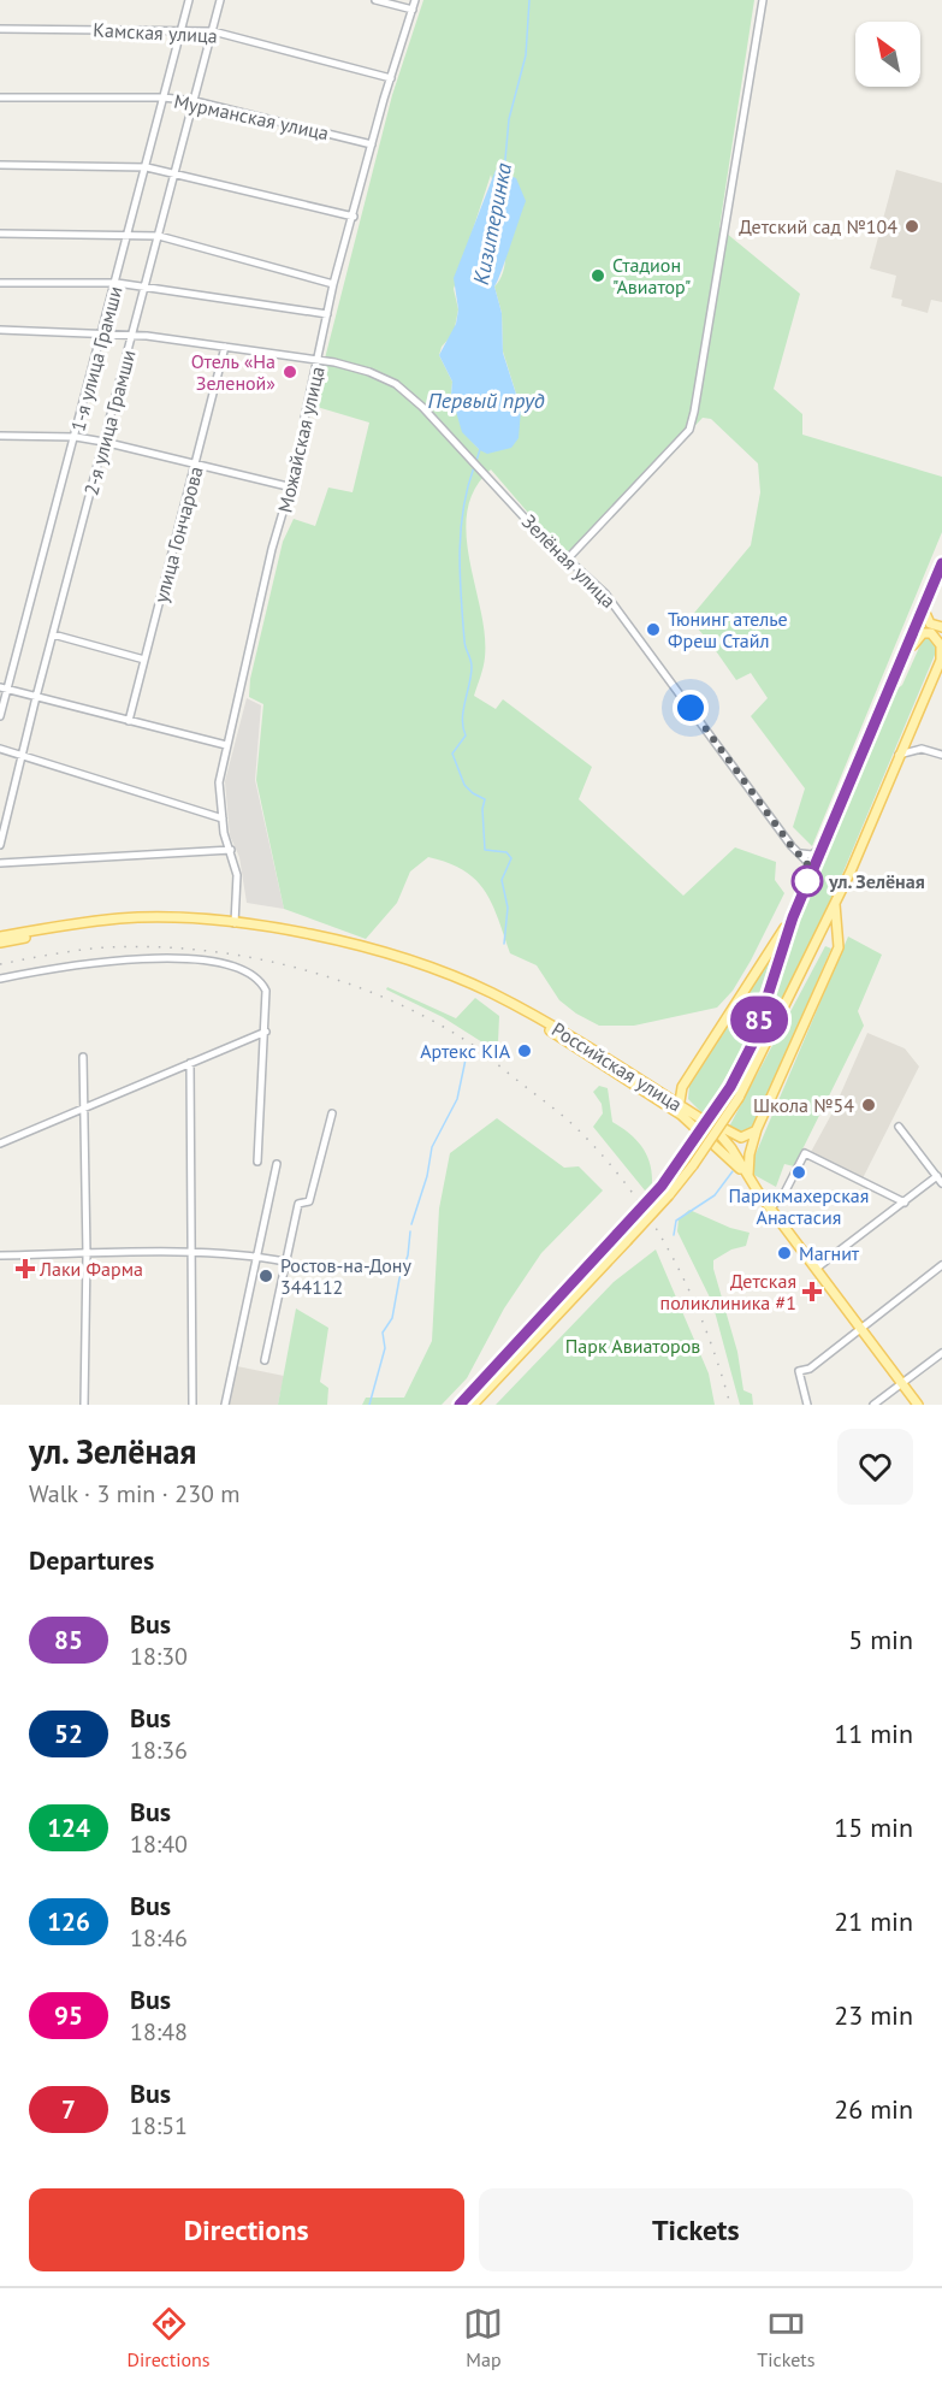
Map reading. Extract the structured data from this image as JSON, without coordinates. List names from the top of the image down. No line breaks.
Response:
{"streets":{"main road":["Российская улица"],"street":["Камская улица","Мурманская улица","1-я улица Грамши","2-я улица Грамши","Можайская улица","улица Гончарова","Зелёная улица"]},"crossings":[["Камская улица","1-я улица Грамши"],["Камская улица","2-я улица Грамши"],["Камская улица","Можайская улица"],["Мурманская улица","1-я улица Грамши"],["Мурманская улица","2-я улица Грамши"],["Мурманская улица","Можайская улица"],["1-я улица Грамши","Зелёная улица"],["2-я улица Грамши","Зелёная улица"],["Можайская улица","Зелёная улица"],["Можайская улица","Российская улица"],["улица Гончарова","Зелёная улица"]],"water":["Кизитеринка","Первый пруд"],"parks":["Парк Авиаторов"],"places":{"other":["Детский сад №104","Стадион \"Авиатор\"","Отель «На Зеленой»","Тюнинг ателье Фреш Стайл","ул. Зелёная","Артекс KIA","Школа №54","Парикмахерская Анастасия","Магнит","Ростов-на-Дону 344112"],"health":["Лаки Фарма","Детская поликлиника #1"]},"lines":["bus line 85"],"north":"top left","page":{"on_map":"85","heading":[["ул. Зелёная","Walk · 3 min · 230 m"],"Departures"],"list":[{"mark":"85","name":"Bus","note":"18:30","value":"5 min"},{"mark":"52","name":"Bus","note":"18:36","value":"11 min"},{"mark":"124","name":"Bus","note":"18:40","value":"15 min"},{"mark":"126","name":"Bus","note":"18:46","value":"21 min"},{"mark":"95","name":"Bus","note":"18:48","value":"23 min"},{"mark":"7","name":"Bus","note":"18:51","value":"26 min"}],"buttons":["Directions","Tickets"],"tabs":["Directions","Map","Tickets"]}}
